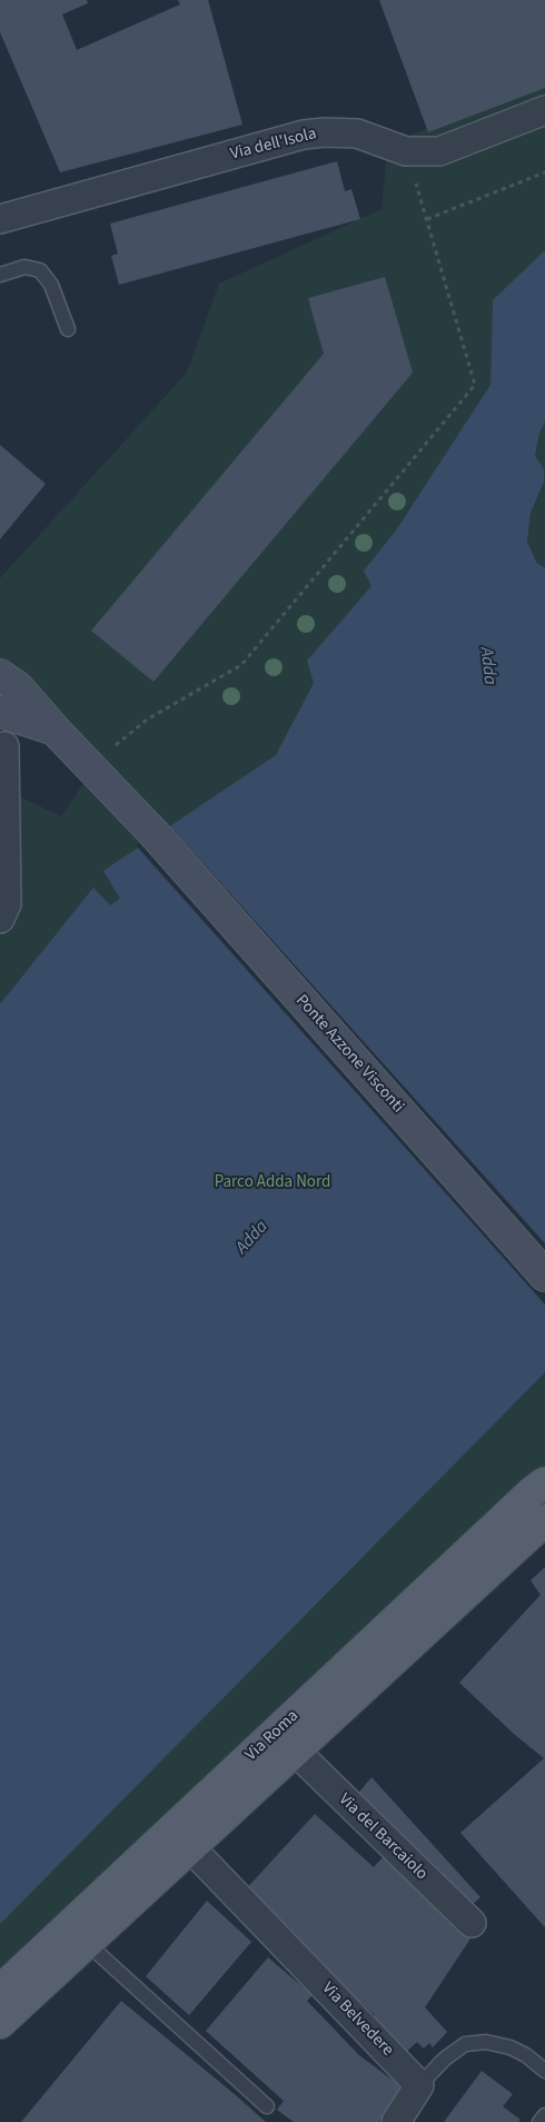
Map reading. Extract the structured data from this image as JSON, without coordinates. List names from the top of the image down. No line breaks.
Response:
{"streets":{"main road":["Via Roma"],"street":["Via dell'Isola","Ponte Azzone Visconti","Via del Barcaiolo","Via Belvedere"]},"crossings":[["Via Roma","Via del Barcaiolo"],["Via Roma","Via Belvedere"]],"water":["Adda"],"parks":["Parco Adda Nord"]}
